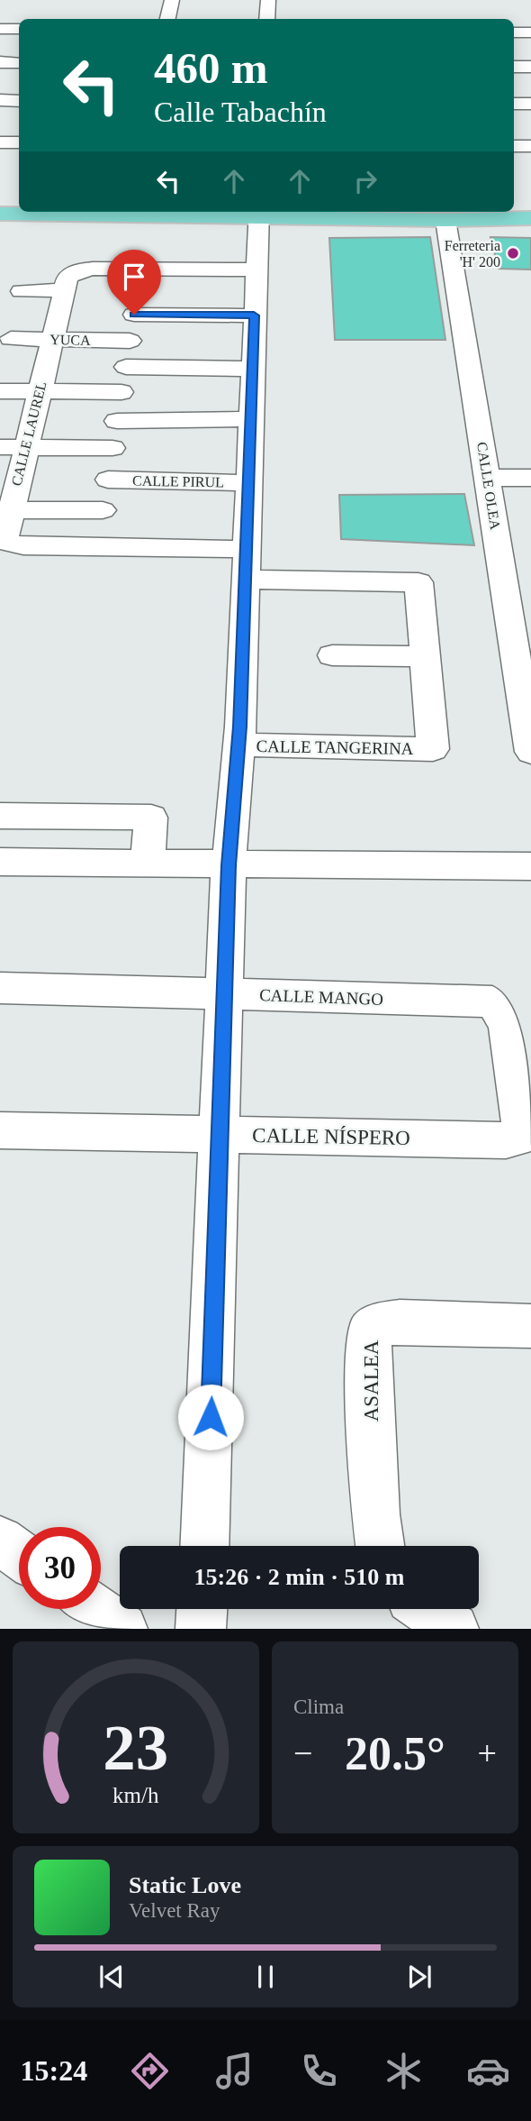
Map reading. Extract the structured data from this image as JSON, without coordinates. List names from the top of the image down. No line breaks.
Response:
{"streets":{"street":["YUCA","CALLE LAUREL","CALLE PIRUL","CALLE OLEA","CALLE TANGERINA","CALLE MANGO","CALLE NÍSPERO","ASALEA"]},"crossings":[["YUCA","CALLE LAUREL"],["CALLE LAUREL","CALLE TANGERINA"],["CALLE MANGO","CALLE NÍSPERO"]],"places":["Ferreteria 'H' 200"],"page":{"turn":["460 m","Calle Tabachín"],"limit":"30","trip":"15:26 · 2 min · 510 m","tile":"Clima","heat":["−","20.5°","+"],"song":["Static Love","Velvet Ray"],"tabs":"15:24","gauge":["23","km/h"]}}
